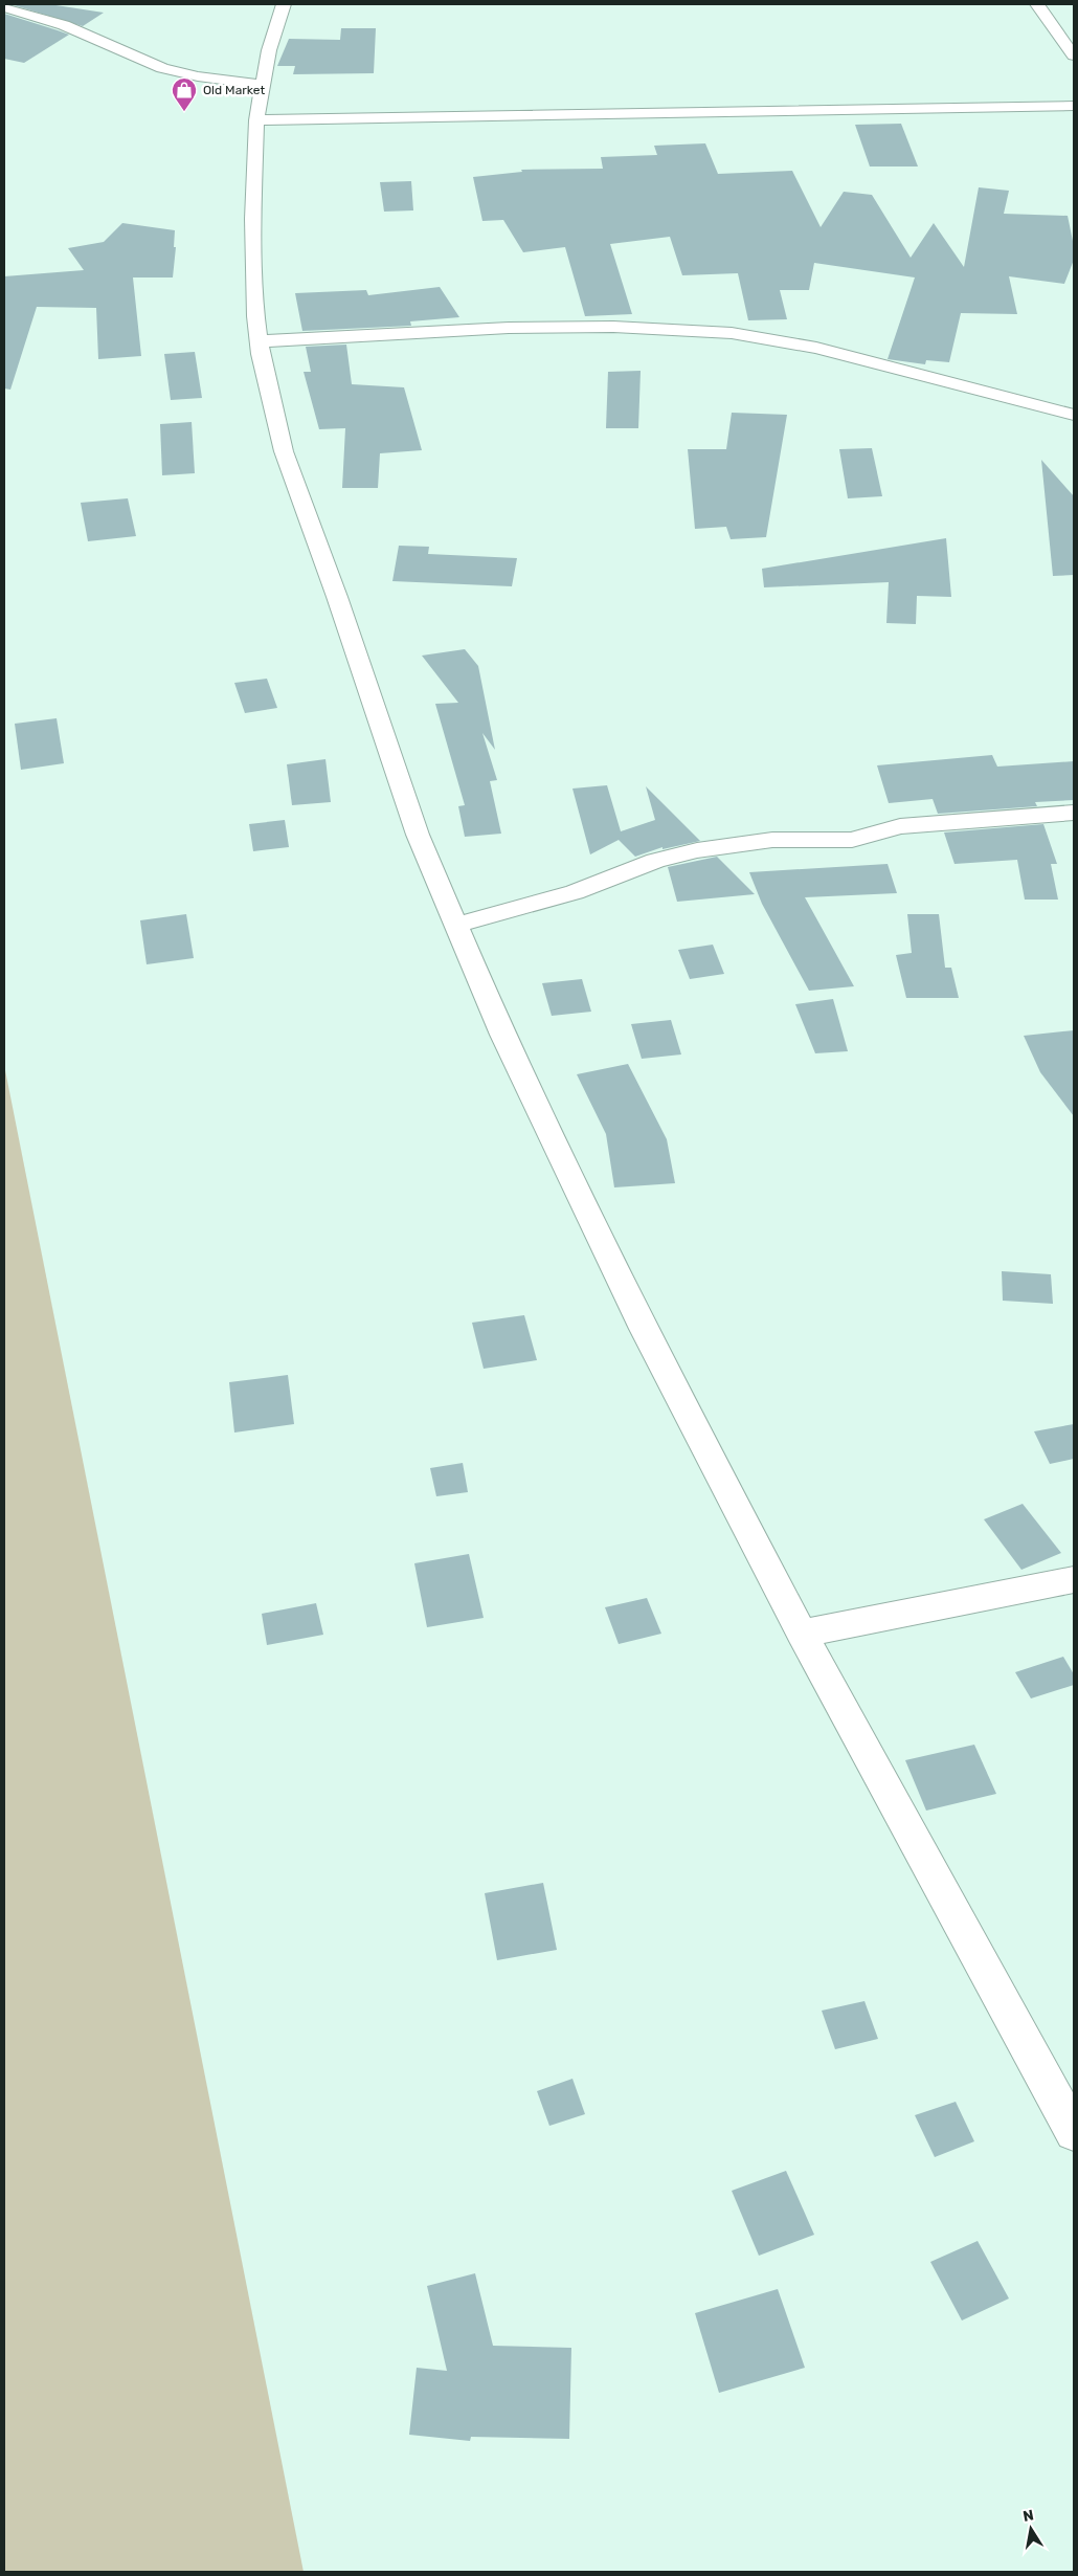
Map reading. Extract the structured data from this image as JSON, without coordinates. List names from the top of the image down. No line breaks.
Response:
{"places":{"shop":["Old Market"]},"north":"top"}
